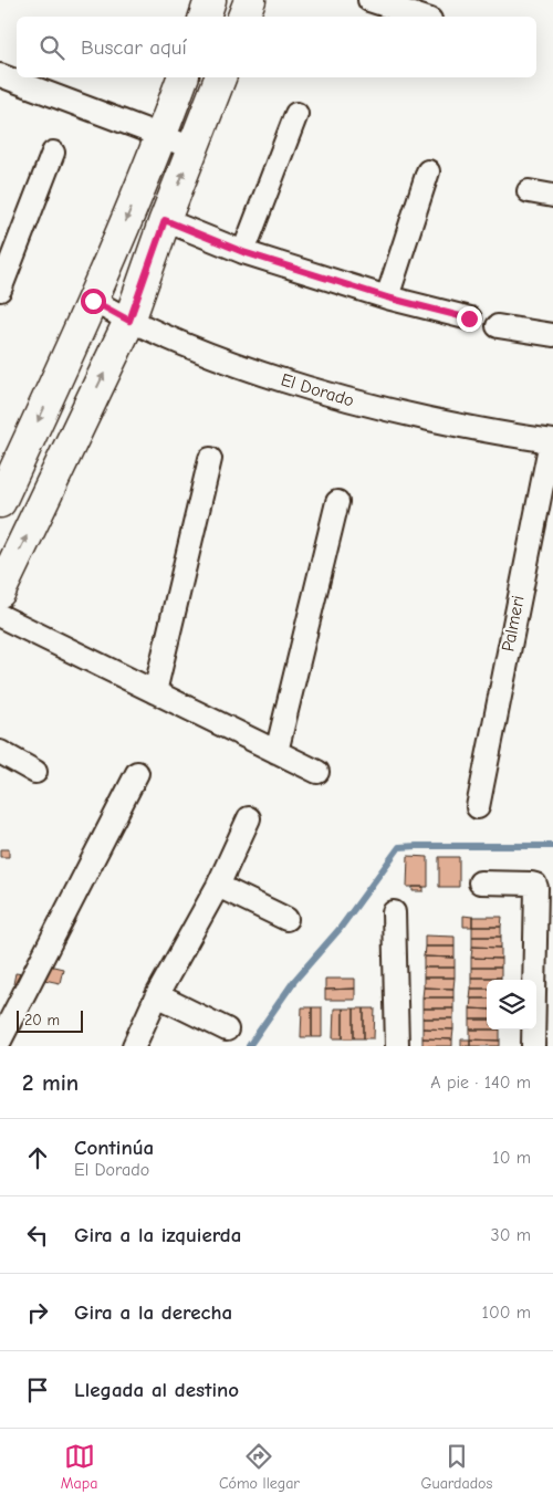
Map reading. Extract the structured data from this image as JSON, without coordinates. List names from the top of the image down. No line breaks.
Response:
{"streets":{"street":["El Dorado","Palmeri"]},"crossings":[["El Dorado","Palmeri"]],"scale_bar":"20 m","page":{"search":"Buscar aquí","scale":"20 m","heading":["2 min","A pie · 140 m"],"list":[["Continúa","El Dorado","10 m"],["Gira a la izquierda","30 m"],["Gira a la derecha","100 m"],"Llegada al destino"],"nav":["Mapa","Cómo llegar","Guardados"]}}
